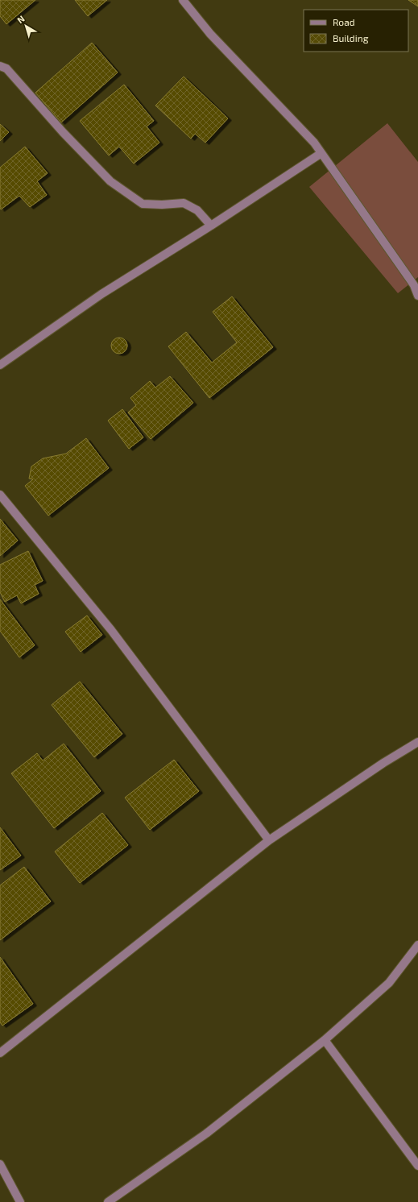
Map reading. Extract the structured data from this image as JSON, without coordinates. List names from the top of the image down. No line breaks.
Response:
{"legend":["Road","Building"],"north":"top left"}
